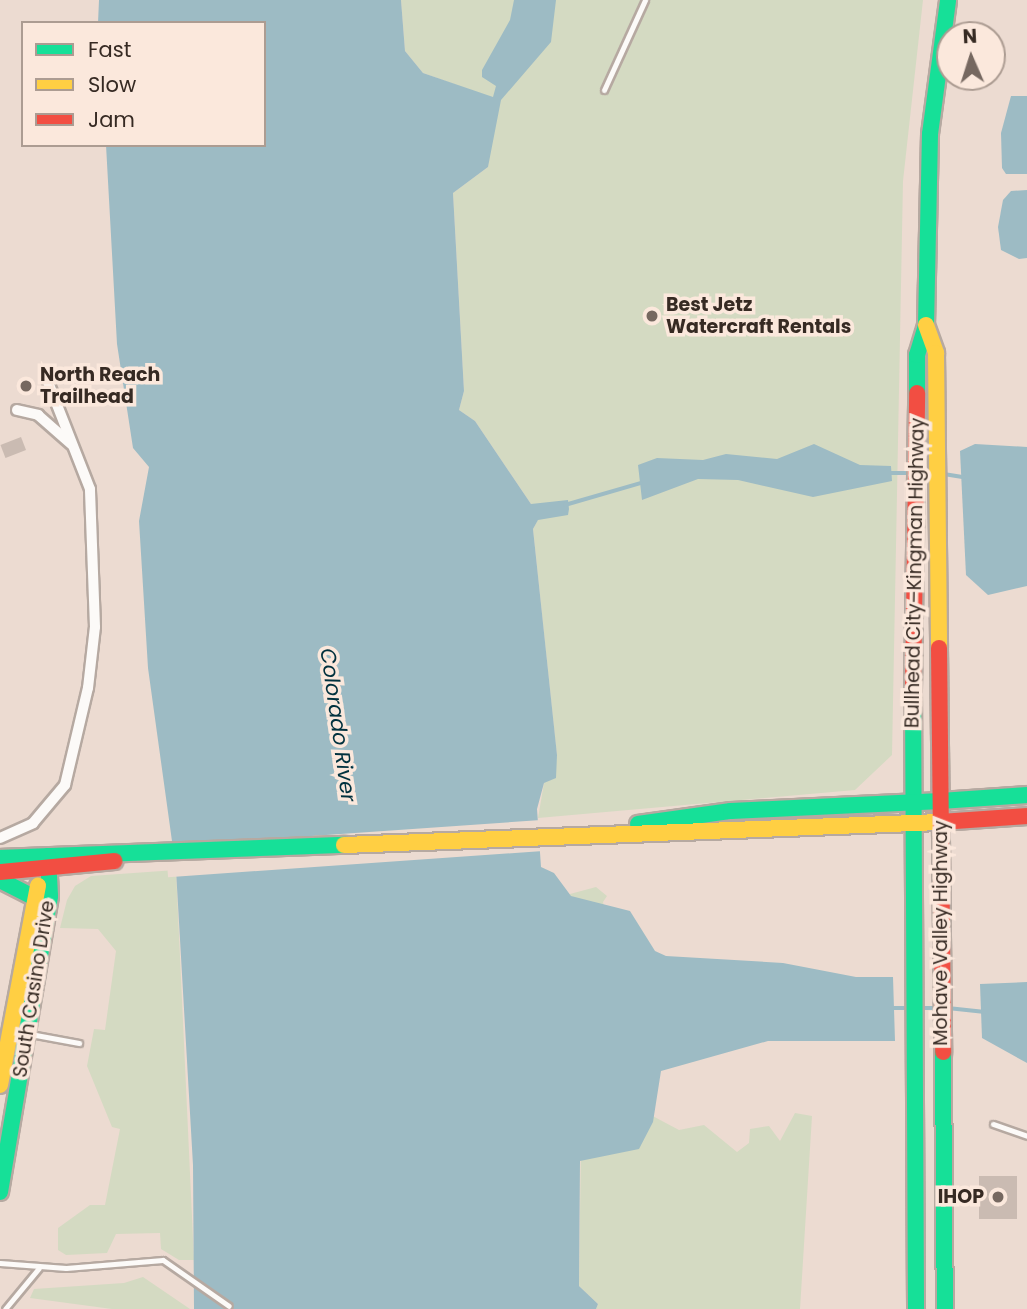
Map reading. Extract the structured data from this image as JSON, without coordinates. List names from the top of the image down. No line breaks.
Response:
{"streets":{"main road":["Bullhead City–Kingman Highway","Mohave Valley Highway","South Casino Drive"]},"crossings":[["Bullhead City–Kingman Highway","Mohave Valley Highway"],["Mohave Valley Highway","South Casino Drive"]],"water":["Colorado River"],"places":["Best Jetz Watercraft Rentals","North Reach Trailhead","IHOP"],"legend":["Fast","Slow","Jam"],"north":"top"}
